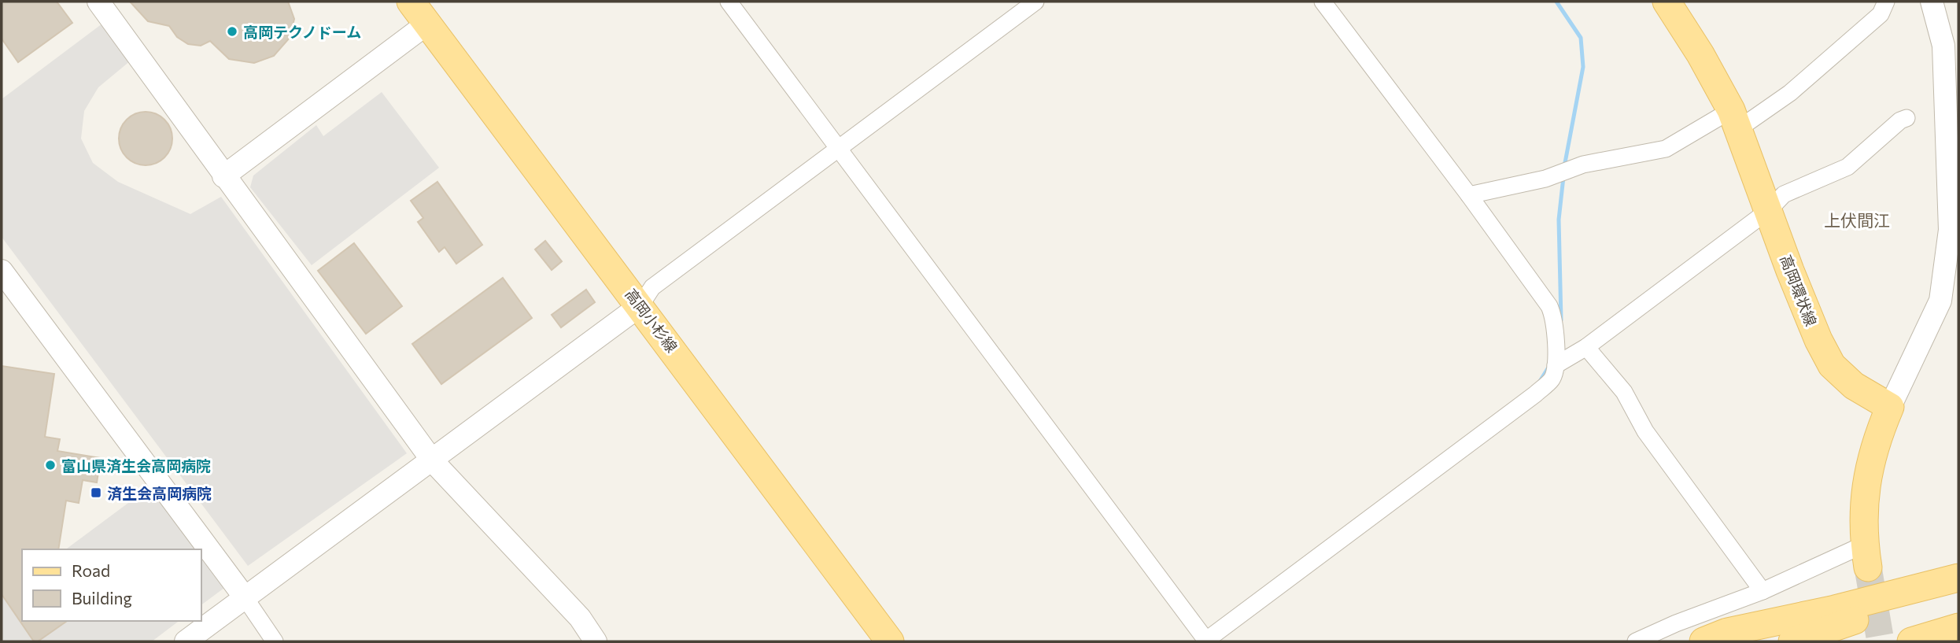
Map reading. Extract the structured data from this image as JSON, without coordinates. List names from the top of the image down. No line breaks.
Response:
{"streets":{"main road":["高岡環状線","高岡小杉線"]},"districts":["上伏間江"],"places":{"other":["高岡テクノドーム","富山県済生会高岡病院"],"transit":["済生会高岡病院"]},"legend":["Road","Building"]}
